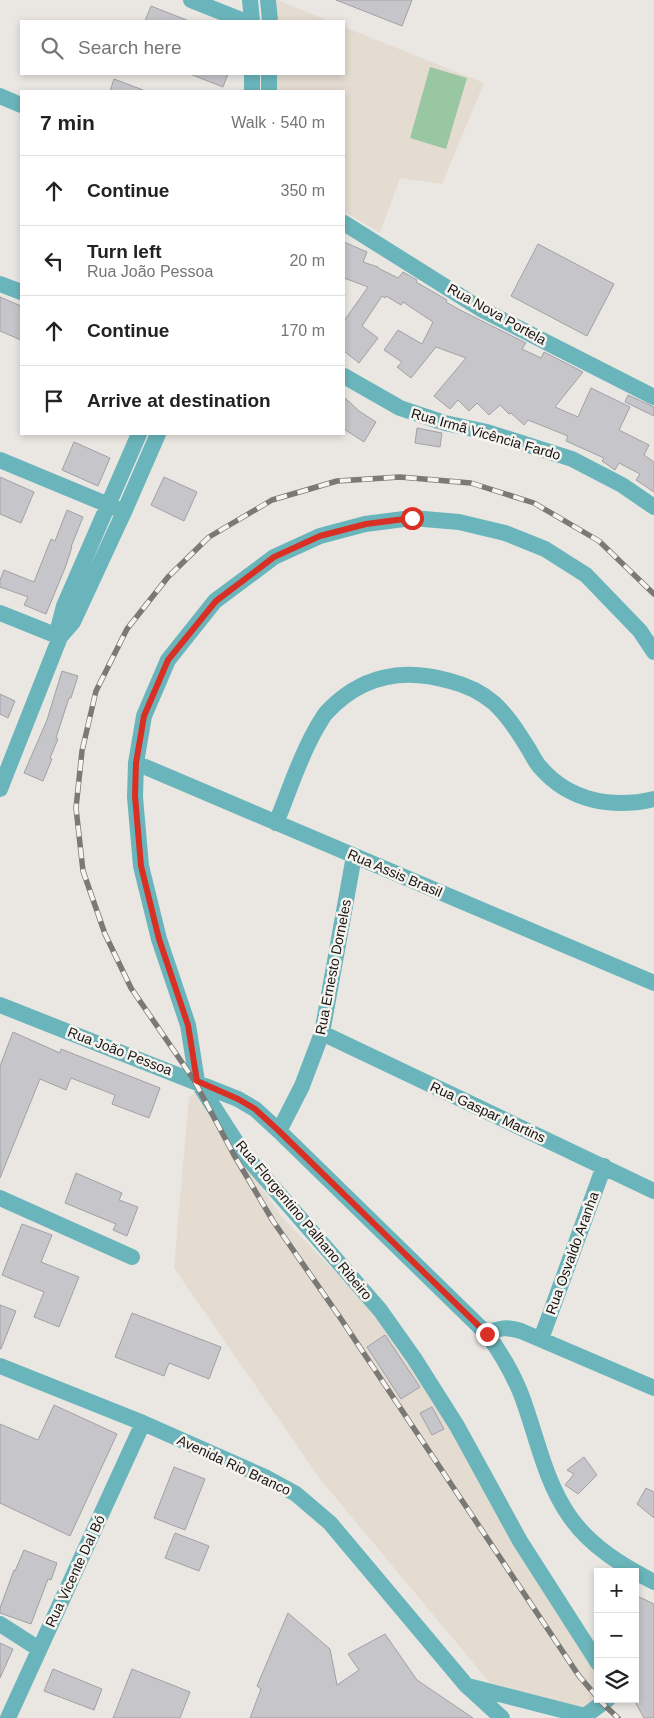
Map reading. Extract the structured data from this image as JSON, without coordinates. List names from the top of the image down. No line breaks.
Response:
{"streets":{"street":["Rua Nova Portela","Rua Irmã Vicência Fardo","Rua Assis Brasil","Rua Ernesto Dorneles","Rua João Pessoa","Rua Gaspar Martins","Rua Florgentino Palhano Ribeiro","Rua Osvaldo Aranha","Avenida Rio Branco","Rua Vicente Dal Bó"]},"crossings":[["Rua Assis Brasil","Rua Ernesto Dorneles"],["Rua Assis Brasil","Rua Florgentino Palhano Ribeiro"],["Rua Ernesto Dorneles","Rua João Pessoa"],["Rua Ernesto Dorneles","Rua Gaspar Martins"],["Rua João Pessoa","Rua Florgentino Palhano Ribeiro"],["Rua Gaspar Martins","Rua Osvaldo Aranha"],["Avenida Rio Branco","Rua Vicente Dal Bó"]],"page":{"search":"Search here","heading":["7 min","Walk · 540 m"],"list":[["Continue","350 m"],["Turn left","Rua João Pessoa","20 m"],["Continue","170 m"],"Arrive at destination"],"map_buttons":["+","−"]}}
